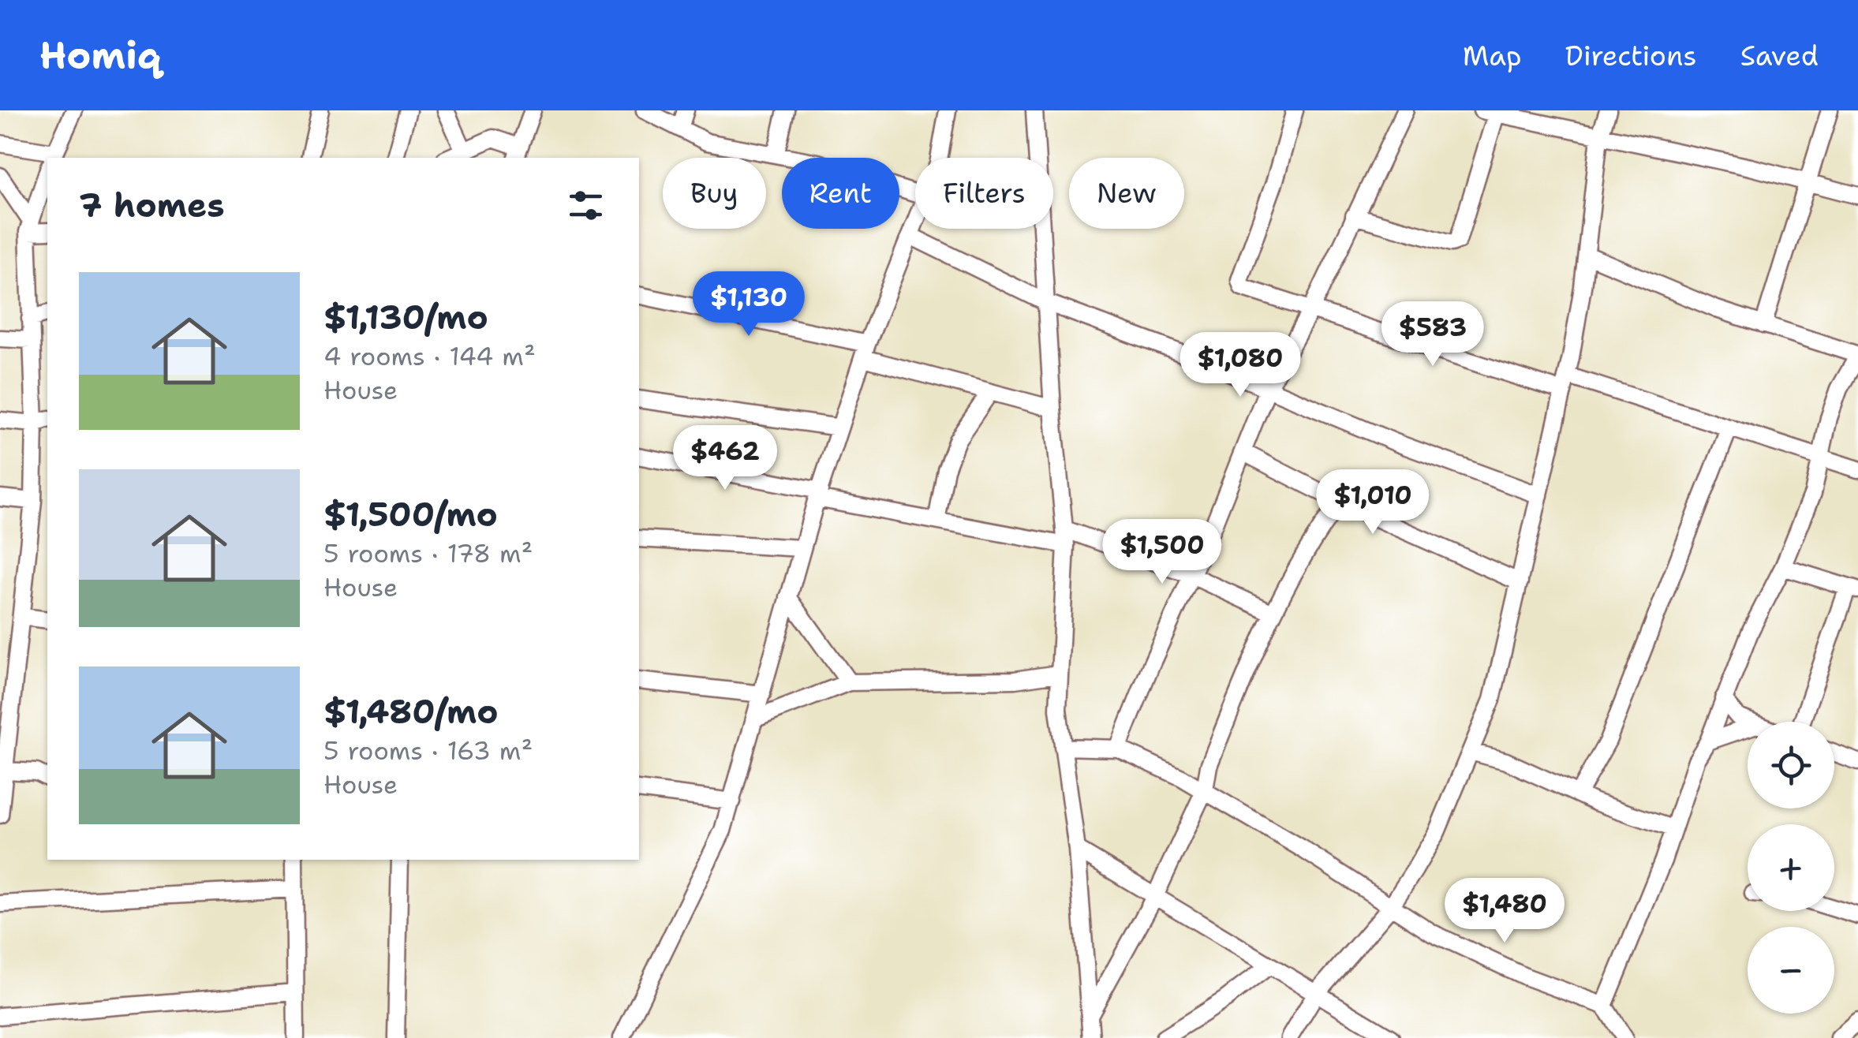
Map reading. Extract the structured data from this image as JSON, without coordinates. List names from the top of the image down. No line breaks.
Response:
{"page":{"header":"Homiq","nav":["Map","Directions","Saved"],"chip":["Buy","Rent","Filters","New"],"heading":"7 homes","list":[{"name":"$1,130/mo","note":"4 rooms · 144 m² · House"},{"name":"$1,500/mo","note":"5 rooms · 178 m² · House"},{"name":"$1,480/mo","note":"5 rooms · 163 m² · House"}],"price":["$1,130","$583","$1,080","$462","$1,010","$1,500","$1,480"],"map_buttons":["+","−"]}}
